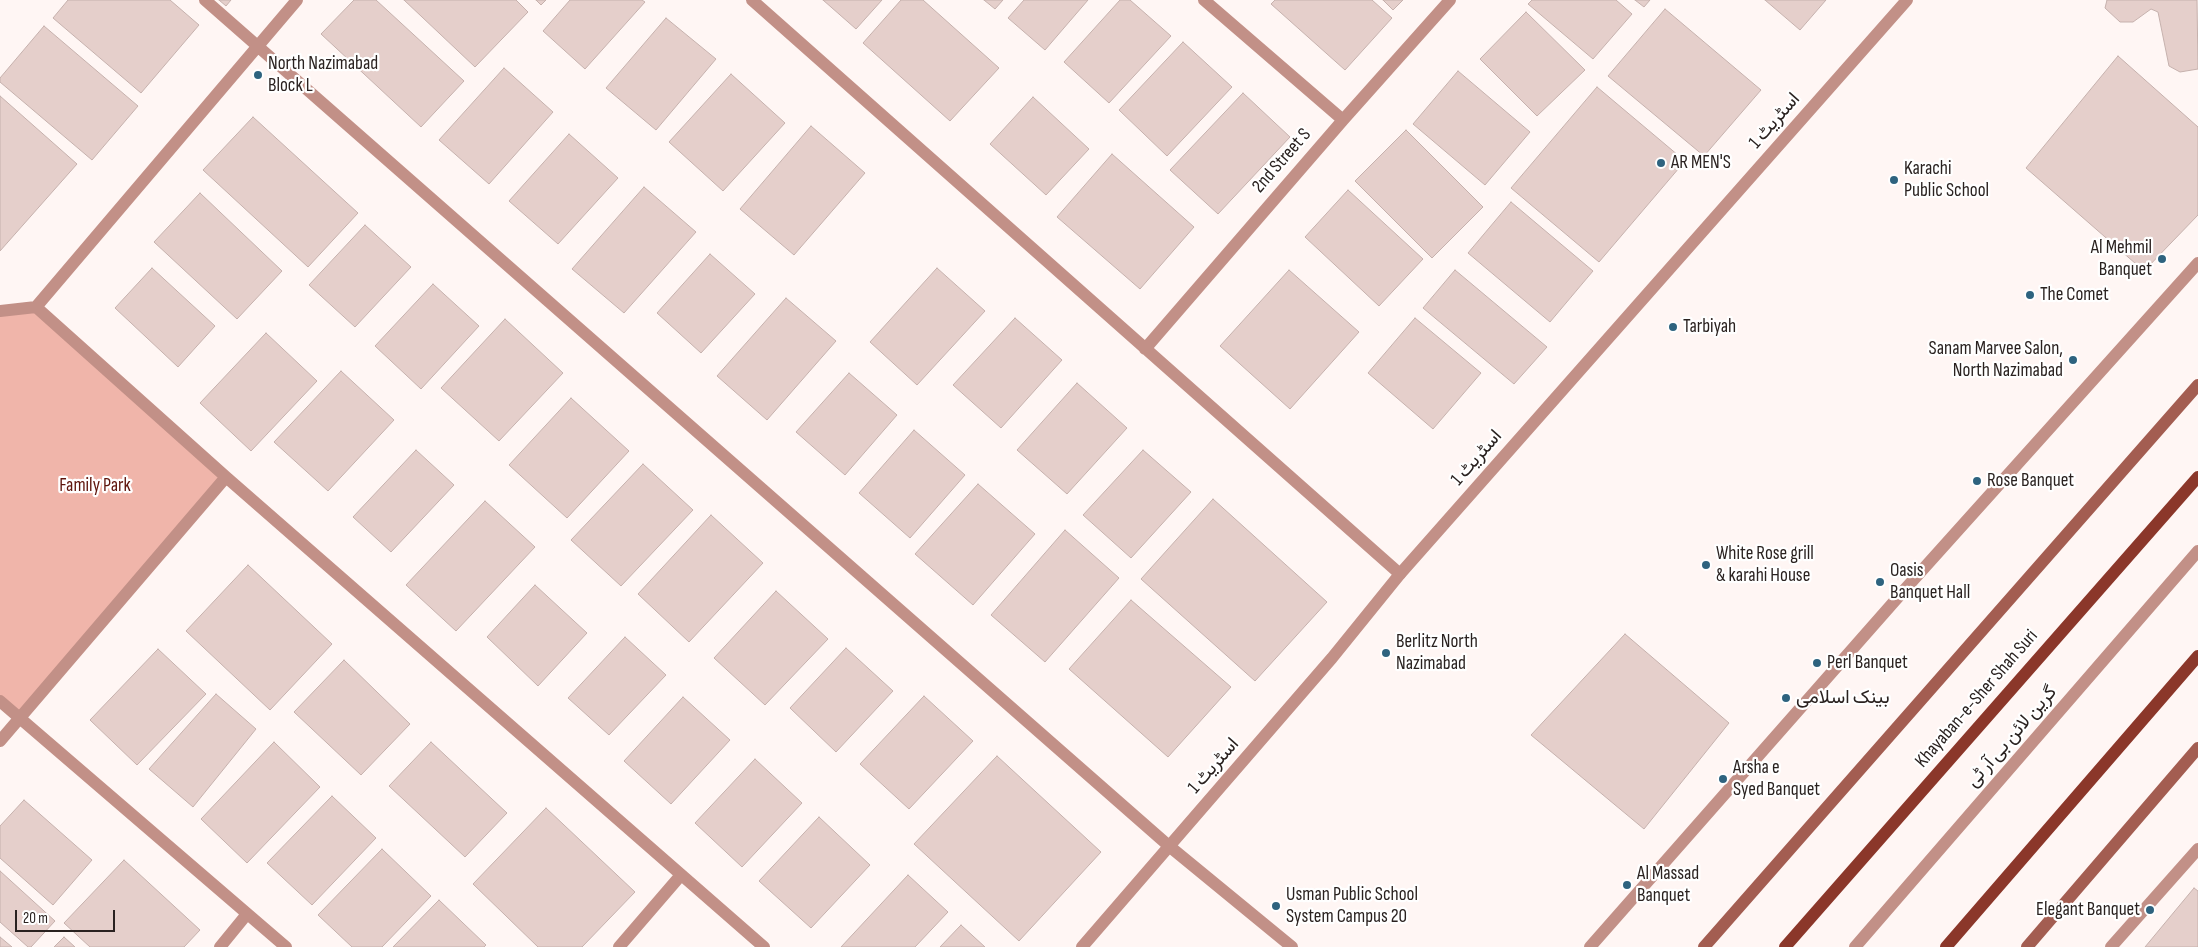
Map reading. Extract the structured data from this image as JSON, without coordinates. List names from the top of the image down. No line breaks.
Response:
{"streets":{"main road":["Khayaban-e-Sher Shah Suri"],"street":["اسٹریٹ 1","2nd Street S","گرین لائن بی آر ٹی"]},"parks":["Family Park"],"places":["North Nazimabad Block L","AR MEN'S","Karachi Public School","Al Mehmil Banquet","The Comet","Tarbiyah","Sanam Marvee Salon, North Nazimabad","Rose Banquet","White Rose grill & karahi House","Oasis Banquet Hall","Berlitz North Nazimabad","Perl Banquet","بینک اسلامی","Arsha e Syed Banquet","Al Massad Banquet","Usman Public School System Campus 20","Elegant Banquet"],"scale_bar":"20 m"}
